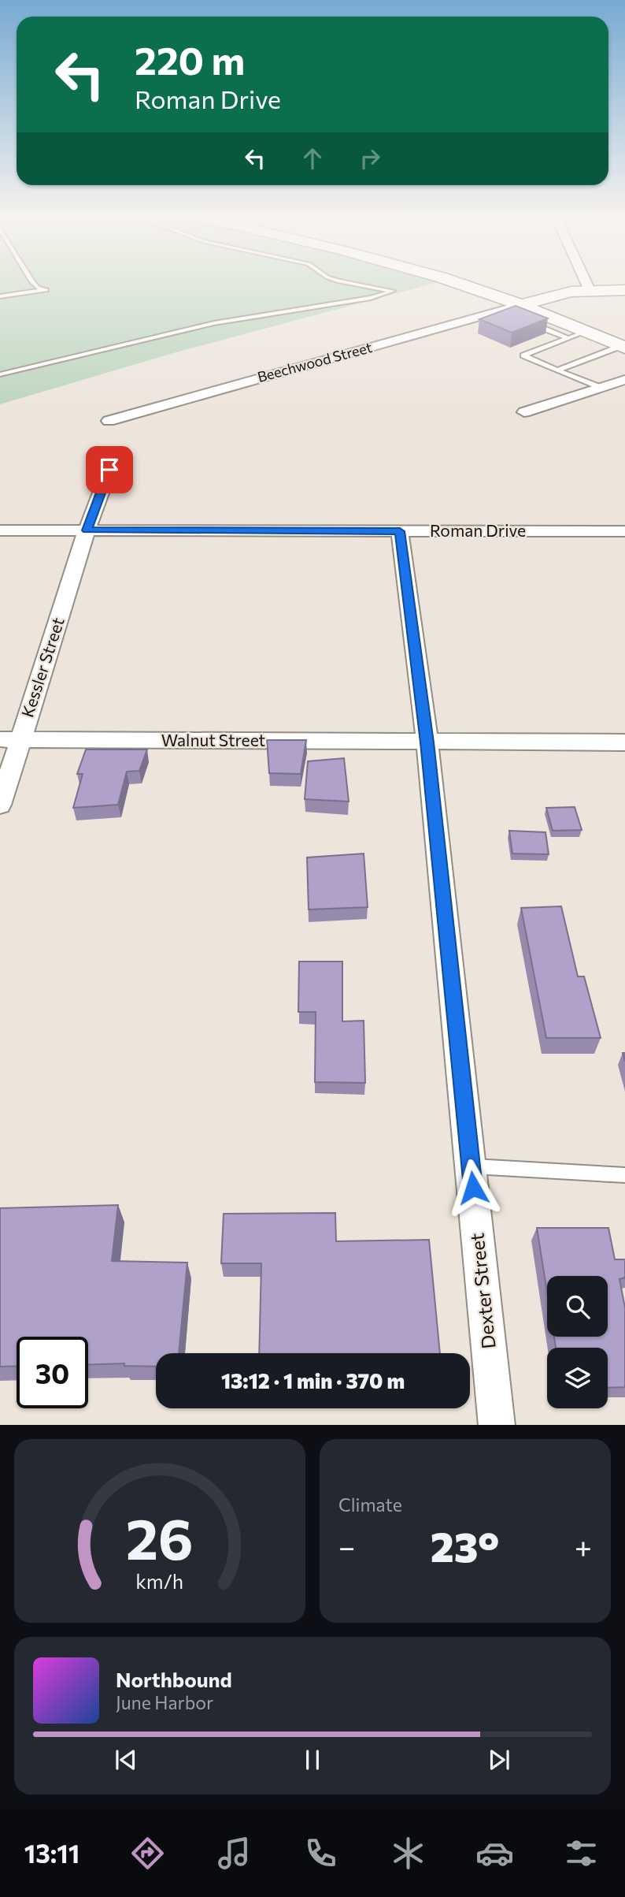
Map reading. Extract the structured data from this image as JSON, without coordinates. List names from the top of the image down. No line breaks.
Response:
{"streets":{"street":["Beechwood Street","Roman Drive","Kessler Street","Walnut Street","Dexter Street"]},"crossings":[["Roman Drive","Kessler Street"],["Roman Drive","Dexter Street"],["Kessler Street","Walnut Street"],["Walnut Street","Dexter Street"]],"page":{"turn":["220 m","Roman Drive"],"limit":"30","trip":"13:12 · 1 min · 370 m","tile":"Climate","heat":["−","23°","+"],"song":["Northbound","June Harbor"],"tabs":"13:11","gauge":["26","km/h"]}}
